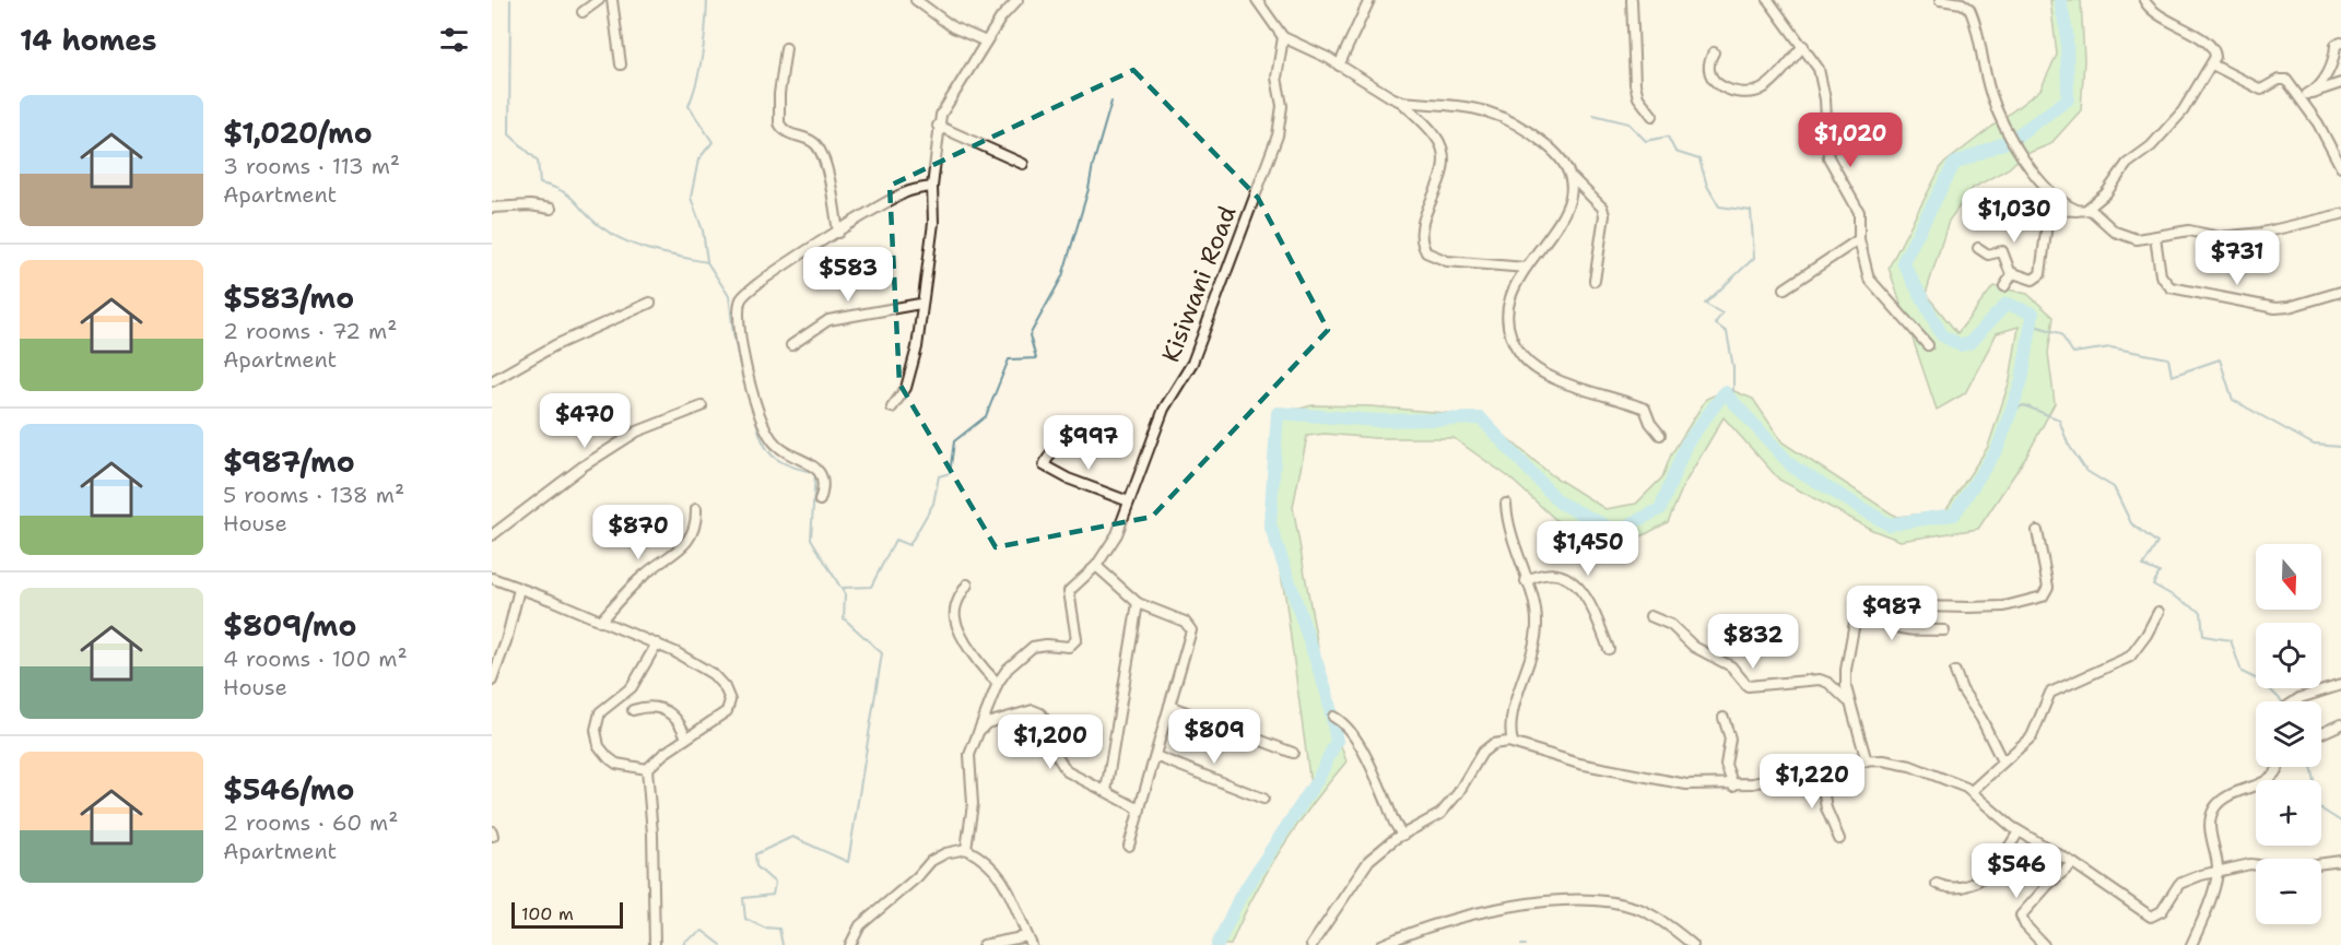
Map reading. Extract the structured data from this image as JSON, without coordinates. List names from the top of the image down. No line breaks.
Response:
{"streets":{"street":["Kisiwani Road"]},"scale_bar":"100 m","north":"bottom","page":{"heading":"14 homes","list":[{"name":"$1,020/mo","note":"3 rooms · 113 m² · Apartment"},{"name":"$583/mo","note":"2 rooms · 72 m² · Apartment"},{"name":"$987/mo","note":"5 rooms · 138 m² · House"},{"name":"$809/mo","note":"4 rooms · 100 m² · House"},{"name":"$546/mo","note":"2 rooms · 60 m² · Apartment"}],"price":["$1,020","$1,030","$731","$583","$470","$997","$870","$1,450","$987","$832","$809","$1,200","$1,220","$546"],"map_buttons":["+","−"],"scale":"100 m"}}
